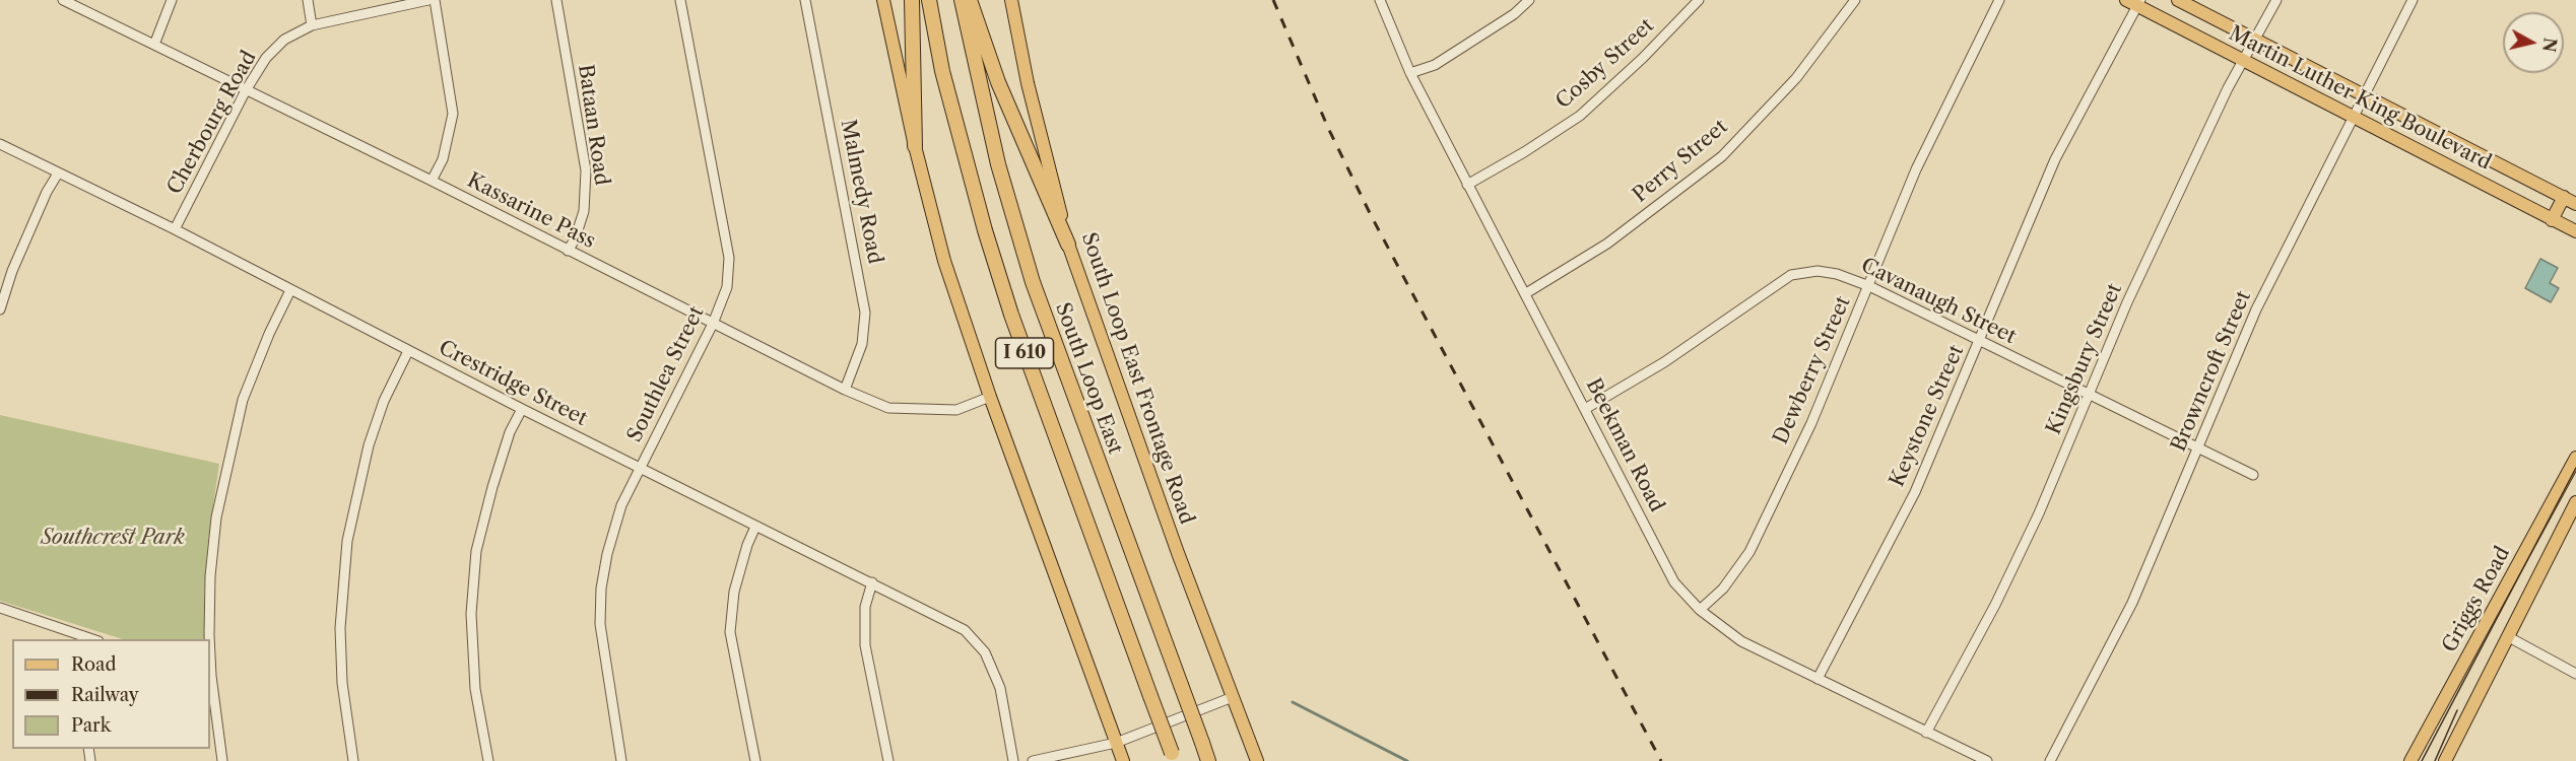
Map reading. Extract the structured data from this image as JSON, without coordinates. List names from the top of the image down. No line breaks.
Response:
{"streets":{"highway":["I 610","South Loop East"],"main road":["Martin Luther King Boulevard","South Loop East Frontage Road","Griggs Road"],"street":["Cosby Street","Cherbourg Road","Bataan Road","Perry Street","Malmedy Road","Kassarine Pass","Cavanaugh Street","Kingsbury Street","Dewberry Street","Browncroft Street","Southlea Street","Crestridge Street","Keystone Street","Beekman Road"]},"crossings":[["Cosby Street","Beekman Road"],["Martin Luther King Boulevard","Kingsbury Street"],["Martin Luther King Boulevard","Browncroft Street"],["Martin Luther King Boulevard","Keystone Street"],["Cherbourg Road","Kassarine Pass"],["Cherbourg Road","Crestridge Street"],["Bataan Road","Kassarine Pass"],["Perry Street","Beekman Road"],["Malmedy Road","Kassarine Pass"],["Kassarine Pass","Southlea Street"],["Cavanaugh Street","Kingsbury Street"],["Cavanaugh Street","Dewberry Street"],["Cavanaugh Street","Browncroft Street"],["Cavanaugh Street","Keystone Street"],["Cavanaugh Street","Beekman Road"],["Kingsbury Street","Beekman Road"],["Dewberry Street","Beekman Road"],["Southlea Street","Crestridge Street"],["Keystone Street","Beekman Road"]],"parks":["Southcrest Park"],"legend":["Road","Railway","Park"],"north":"right"}
